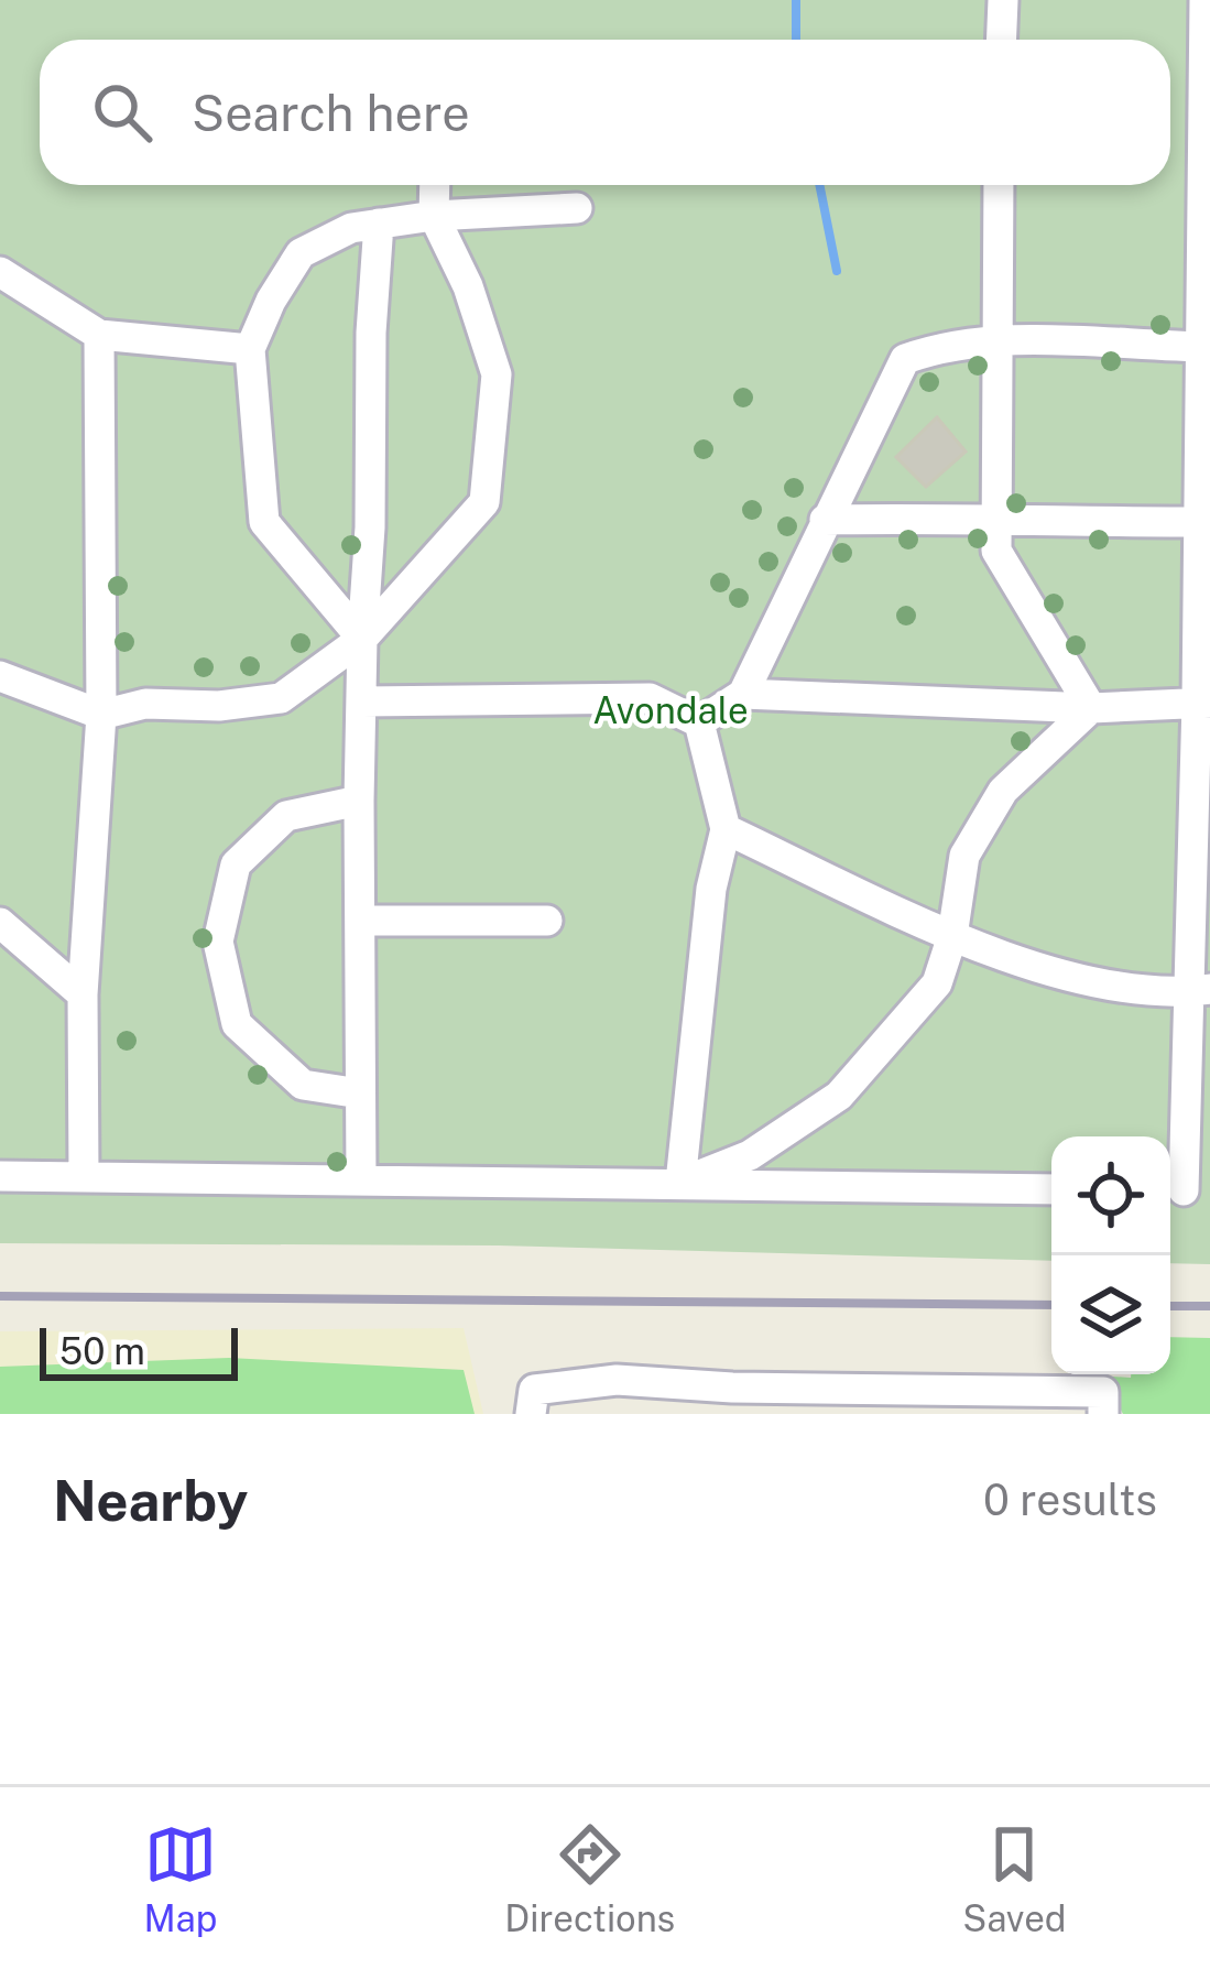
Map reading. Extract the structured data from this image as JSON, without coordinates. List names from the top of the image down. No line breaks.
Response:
{"parks":["Avondale"],"scale_bar":"50 m","page":{"search":"Search here","scale":"50 m","heading":["Nearby","0 results"],"nav":["Map","Directions","Saved"]}}
